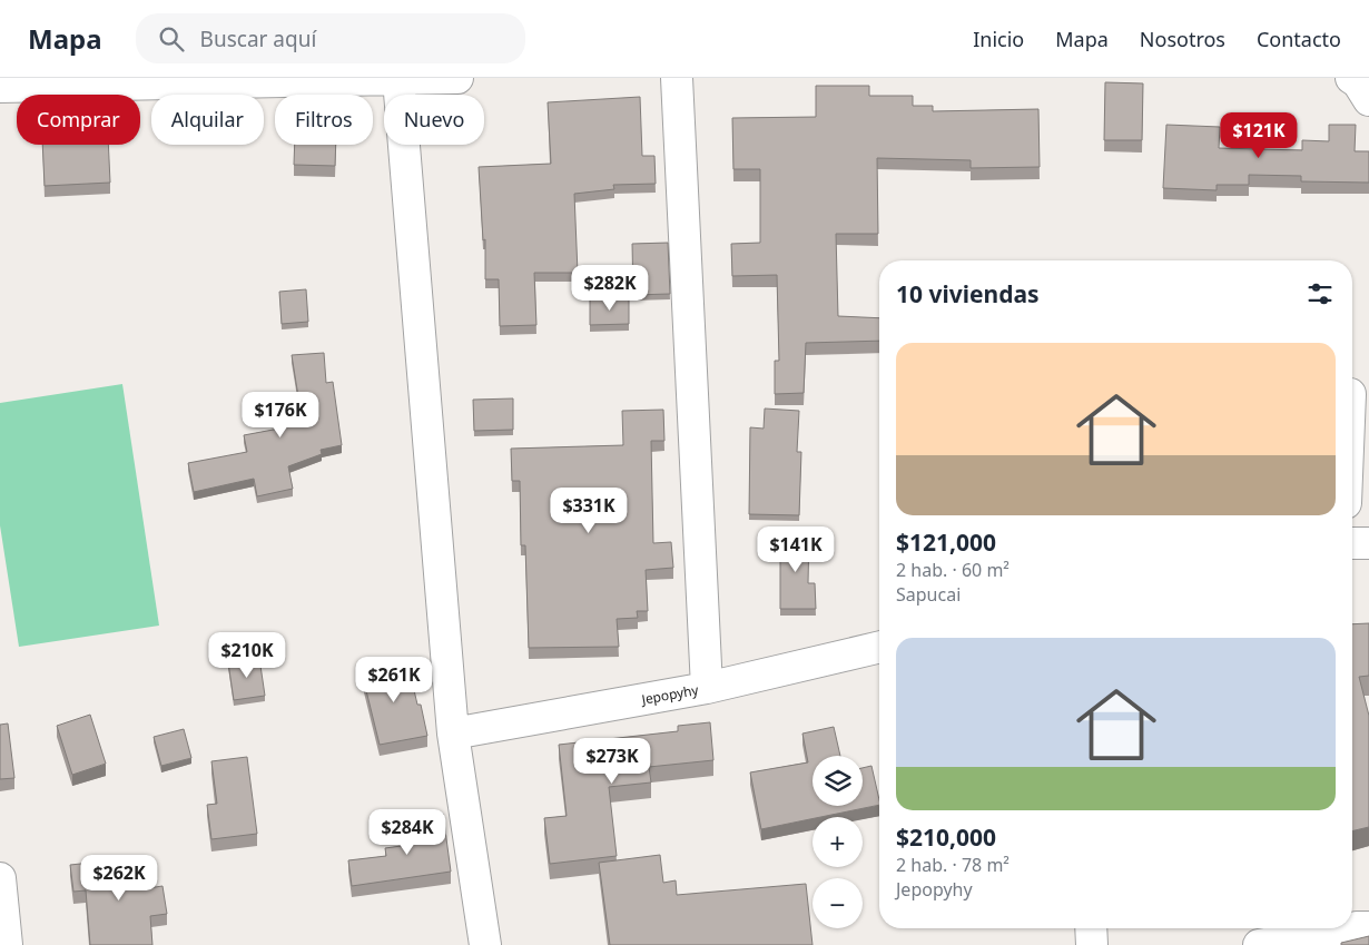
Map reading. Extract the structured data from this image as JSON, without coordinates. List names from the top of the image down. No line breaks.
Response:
{"streets":{"street":["Jepopyhy"]},"page":{"header":"Mapa","search":"Buscar aquí","nav":["Inicio","Mapa","Nosotros","Contacto"],"chip":["Comprar","Alquilar","Filtros","Nuevo"],"price":["$121K","$282K","$176K","$331K","$141K","$210K","$261K","$273K","$284K","$262K"],"heading":"10 viviendas","list":[{"name":"$121,000","note":"2 hab. · 60 m² · Sapucai"},{"name":"$210,000","note":"2 hab. · 78 m² · Jepopyhy"}],"map_buttons":["+","−"]}}
